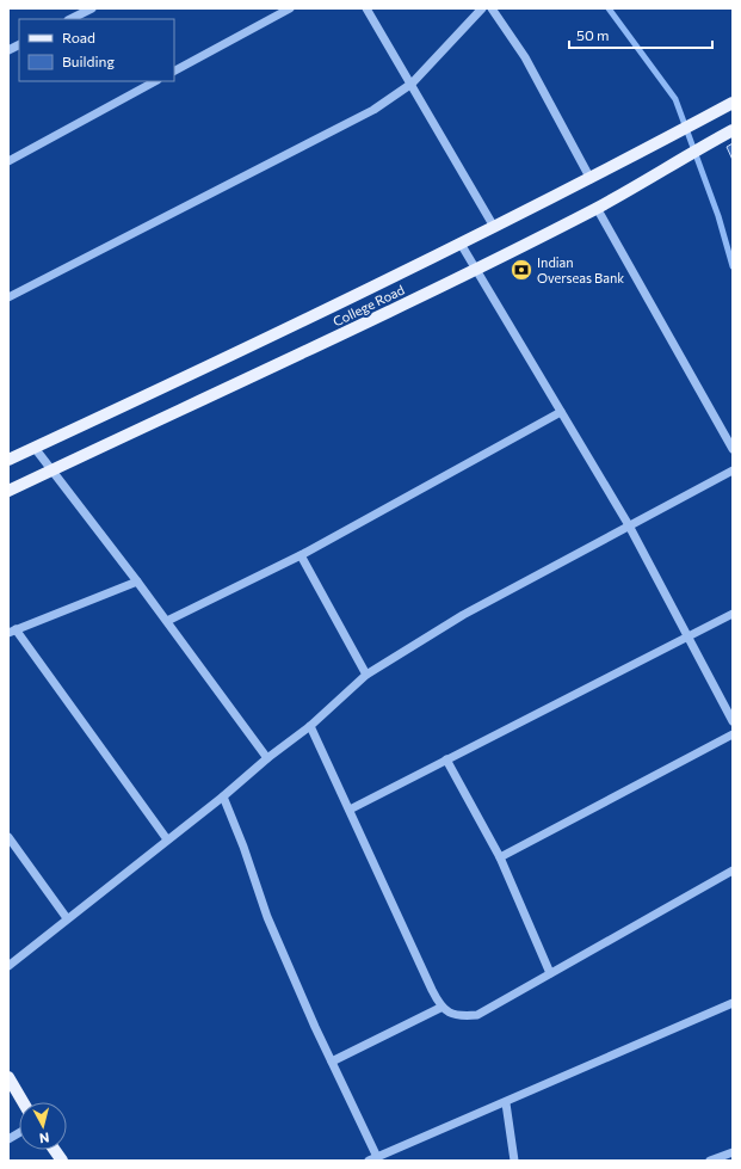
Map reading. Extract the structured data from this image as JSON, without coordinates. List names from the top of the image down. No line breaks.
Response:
{"streets":{"main road":["College Road"]},"places":{"bank":["Indian Overseas Bank"]},"legend":["Road","Building"],"scale_bar":"50 m","north":"bottom"}
